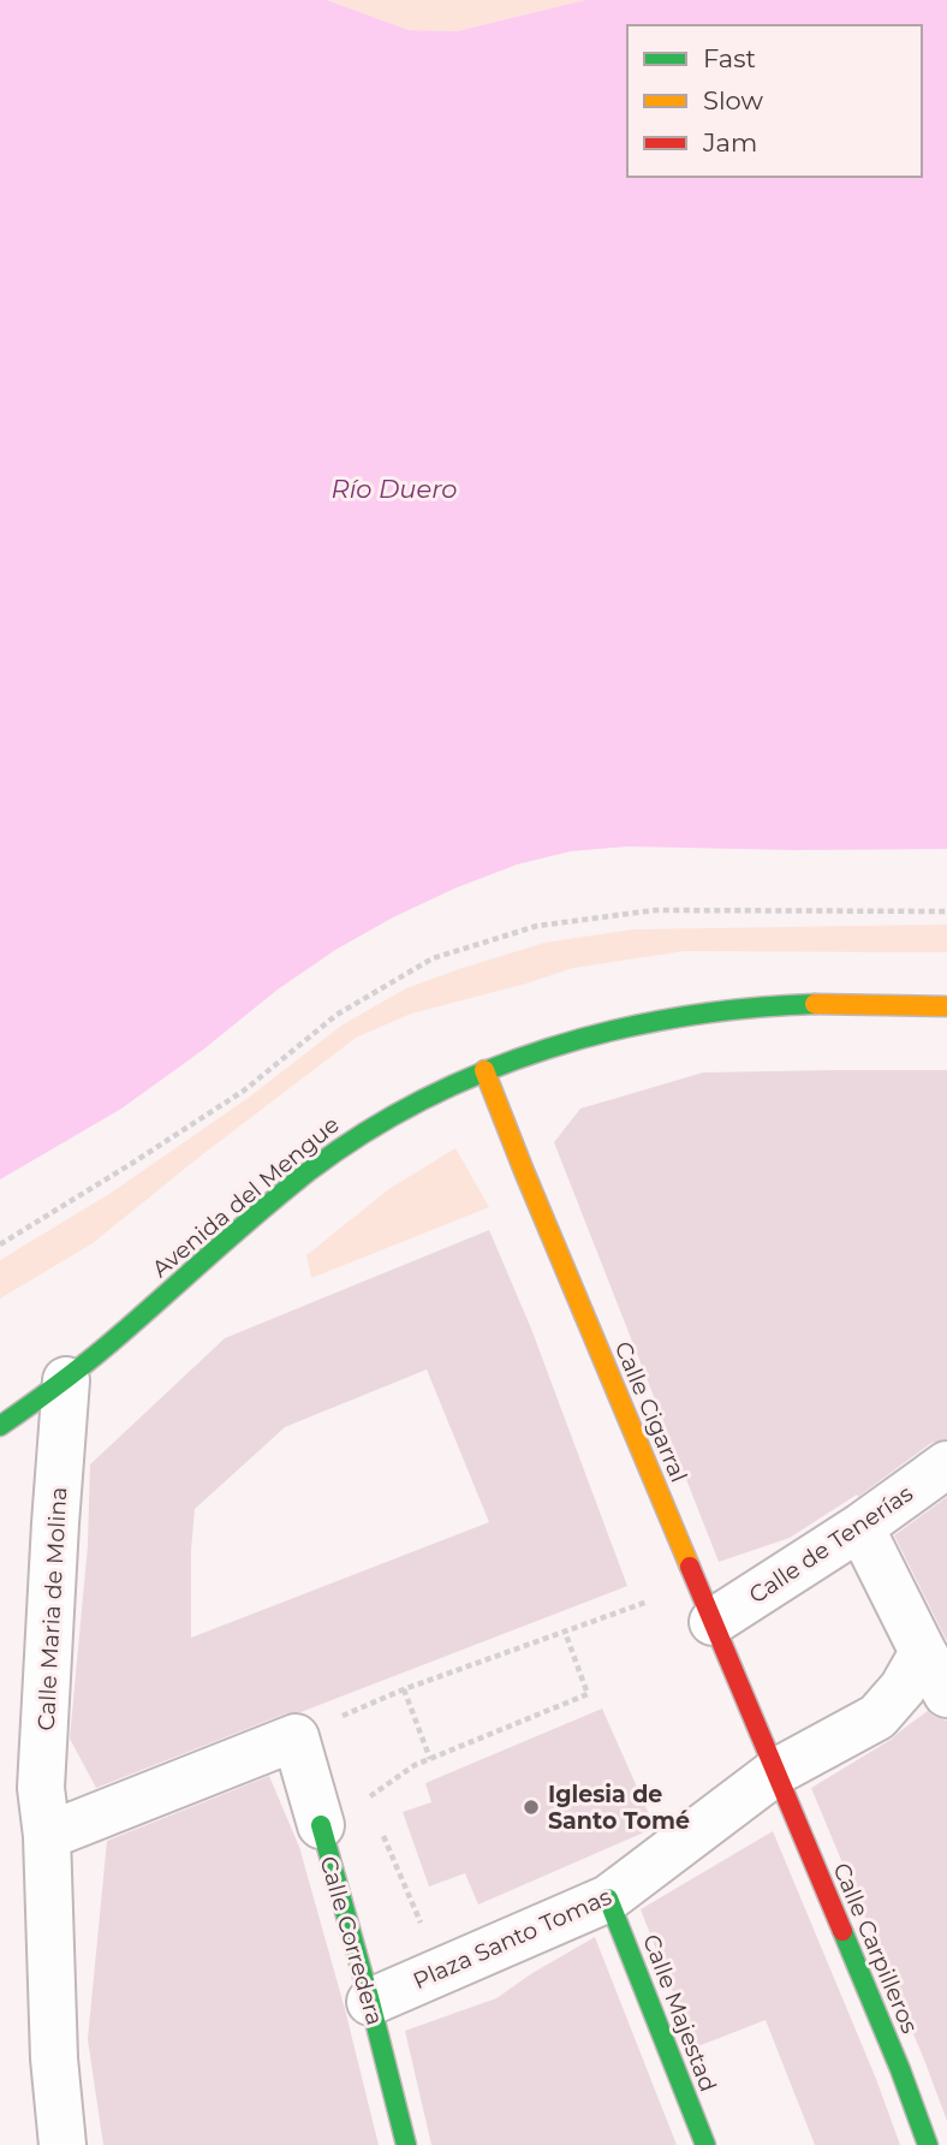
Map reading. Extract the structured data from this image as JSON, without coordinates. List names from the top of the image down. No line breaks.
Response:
{"streets":{"street":["Avenida del Mengue","Calle Cigarral","Calle de Tenerías","Calle Maria de Molina","Plaza Santo Tomas","Calle Corredera","Calle Carpilleros","Calle Majestad"]},"crossings":[["Avenida del Mengue","Calle Cigarral"],["Avenida del Mengue","Calle Maria de Molina"],["Calle Cigarral","Calle de Tenerías"],["Calle Cigarral","Plaza Santo Tomas"],["Calle Cigarral","Calle Carpilleros"],["Calle Maria de Molina","Calle Corredera"],["Plaza Santo Tomas","Calle Corredera"],["Plaza Santo Tomas","Calle Carpilleros"],["Plaza Santo Tomas","Calle Majestad"]],"water":["Río Duero"],"places":["Iglesia de Santo Tomé"],"legend":["Fast","Slow","Jam"]}
